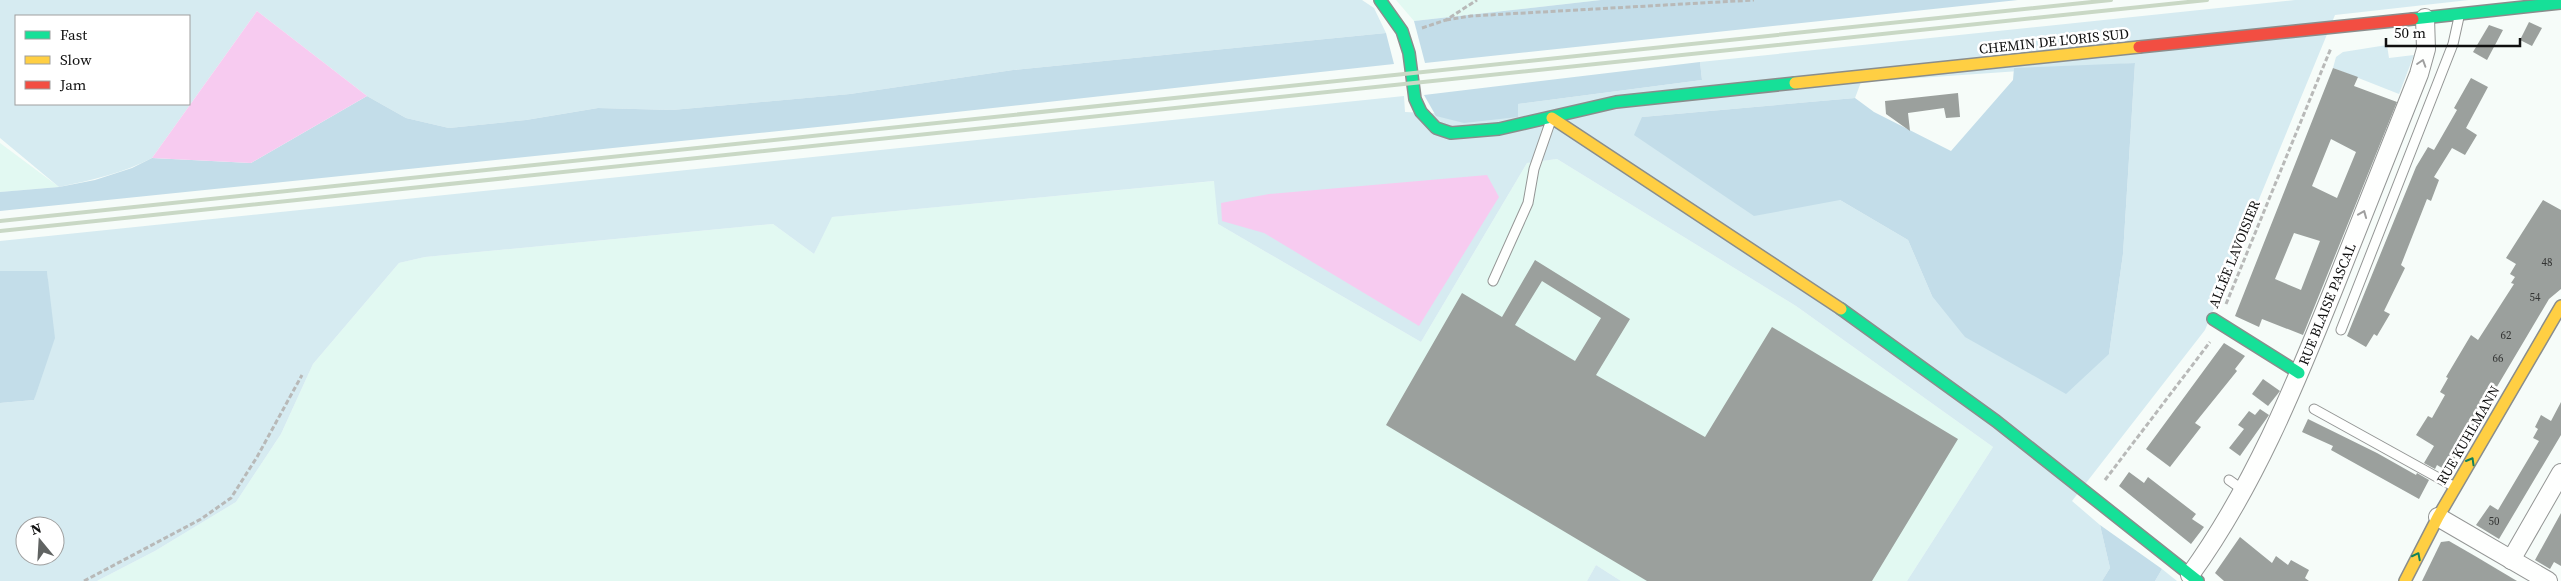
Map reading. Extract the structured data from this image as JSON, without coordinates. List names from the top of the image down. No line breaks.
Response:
{"streets":{"street":["CHEMIN DE L'ORIS SUD","RUE BLAISE PASCAL","RUE KUHLMANN"],"path":["ALLÉE LAVOISIER"]},"crossings":[["CHEMIN DE L'ORIS SUD","RUE BLAISE PASCAL"]],"one_way":["RUE BLAISE PASCAL","RUE KUHLMANN"],"house_numbers":["48","54","62","66","50"],"legend":["Fast","Slow","Jam"],"scale_bar":"50 m","north":"top"}
